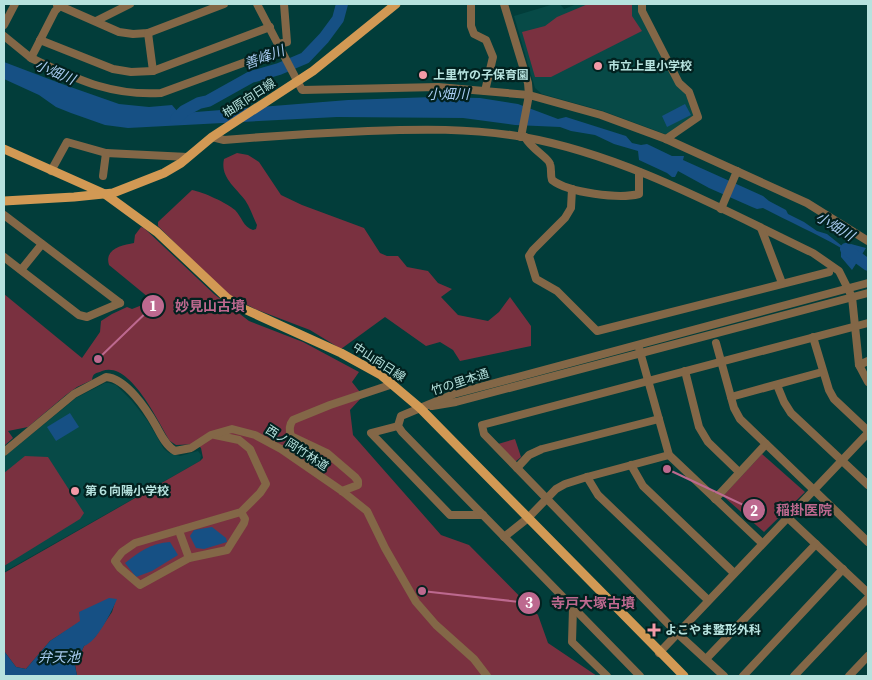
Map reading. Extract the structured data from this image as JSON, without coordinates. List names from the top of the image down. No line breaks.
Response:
{"streets":{"main road":["柚原向日線","中山向日線"],"street":["竹の里本通","西ノ岡竹林道"]},"crossings":[["柚原向日線","中山向日線"],["中山向日線","竹の里本通"]],"water":["善峰川","小畑川","弁天池"],"places":{"other":["市立上里小学校","上里竹の子保育園","妙見山古墳","稲掛医院","第６向陽小学校","寺戸大塚古墳"],"health":["よこやま整形外科"]}}
